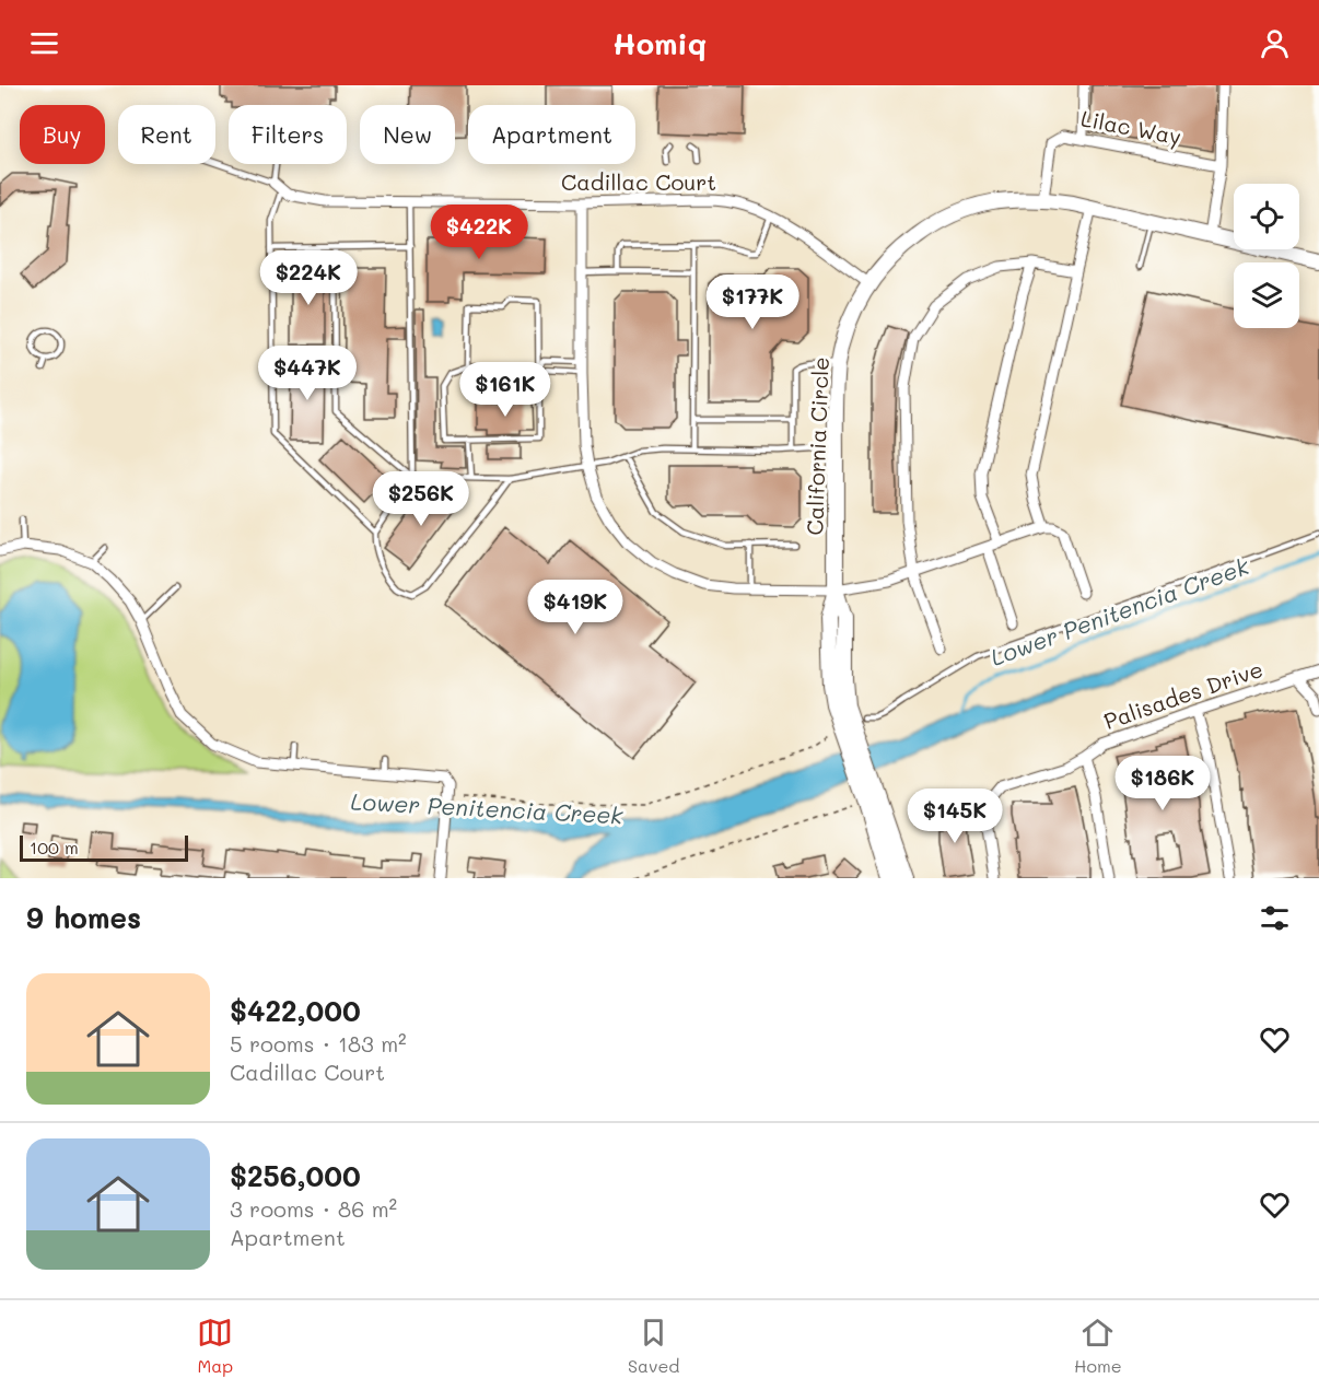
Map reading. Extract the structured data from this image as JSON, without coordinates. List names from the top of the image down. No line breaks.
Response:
{"streets":{"street":["Lilac Way","Cadillac Court","California Circle","Palisades Drive"]},"crossings":[["Lilac Way","California Circle"],["Cadillac Court","California Circle"]],"water":["Lower Penitencia Creek"],"scale_bar":"100 m","page":{"header":"Homiq","chip":["Buy","Rent","Filters","New","Apartment"],"price":["$422K","$224K","$177K","$447K","$161K","$256K","$419K","$186K","$145K"],"scale":"100 m","heading":"9 homes","list":[{"name":"$422,000","note":"5 rooms · 183 m² · Cadillac Court"},{"name":"$256,000","note":"3 rooms · 86 m² · Apartment"}],"tabs":["Map","Saved","Home"]}}
